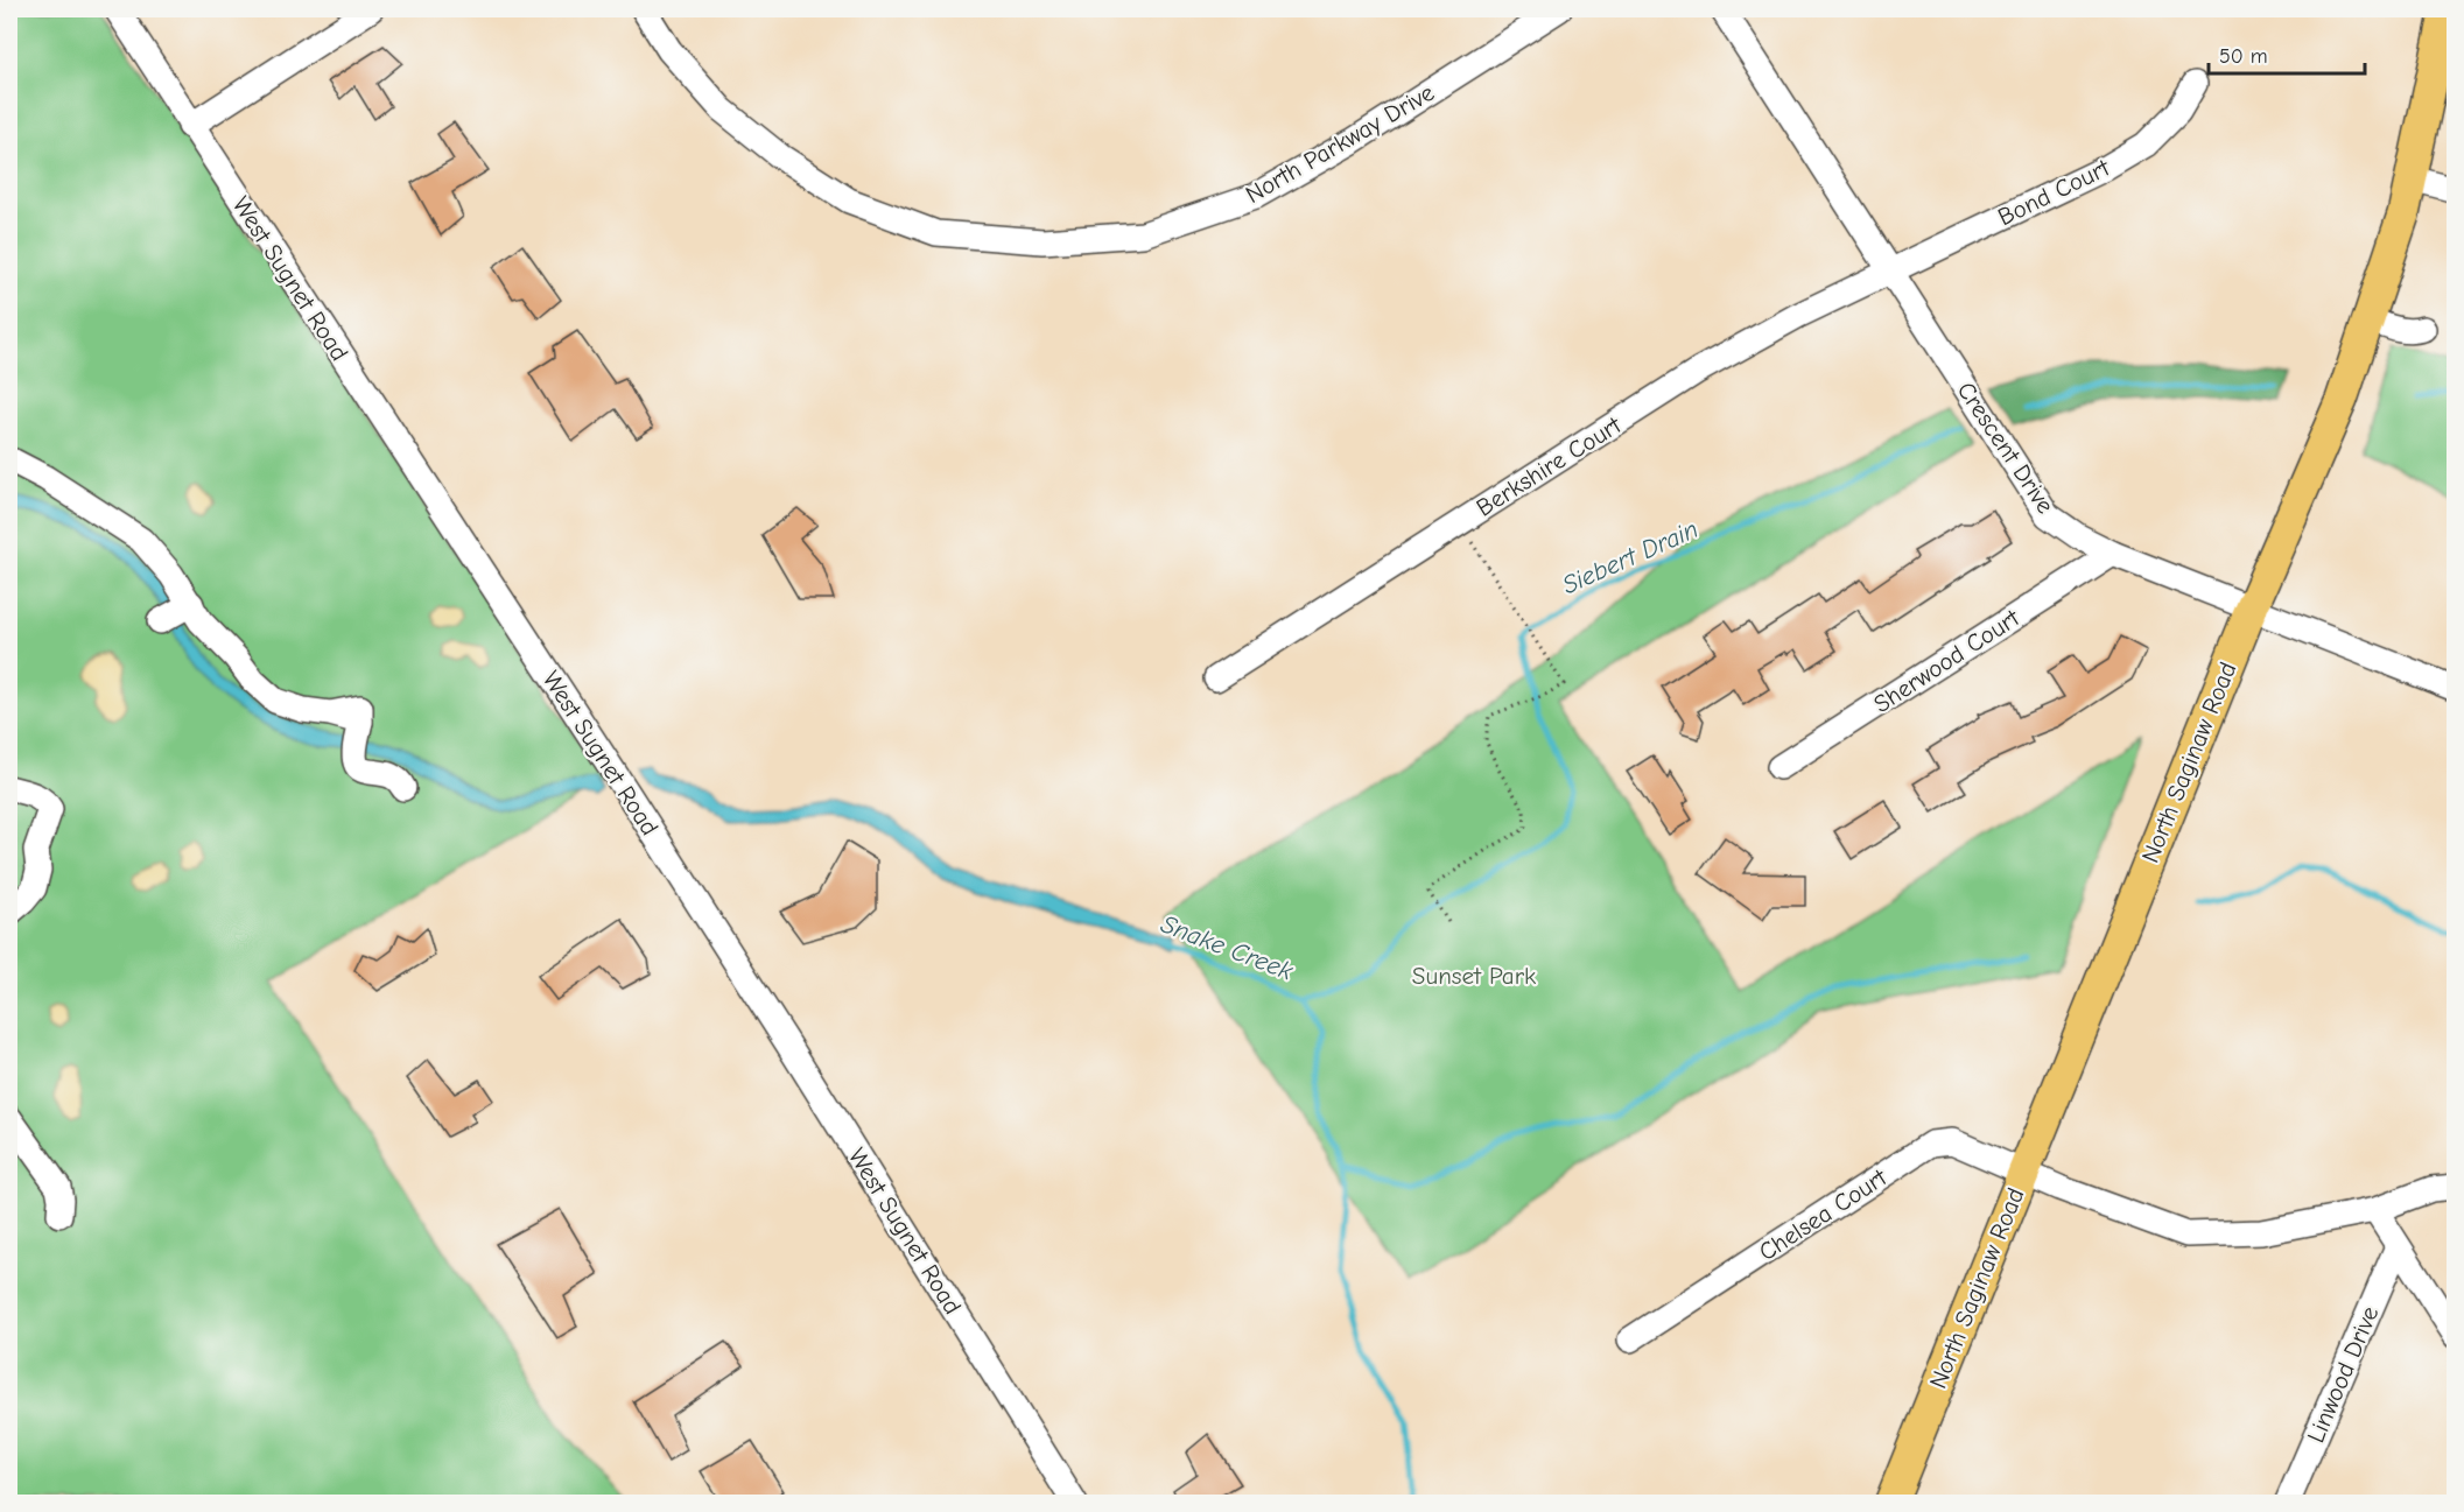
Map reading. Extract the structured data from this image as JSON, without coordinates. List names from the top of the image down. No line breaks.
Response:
{"streets":{"main road":["North Saginaw Road"],"street":["North Parkway Drive","Bond Court","West Sugnet Road","Crescent Drive","Berkshire Court","Sherwood Court","Chelsea Court","Linwood Drive"]},"crossings":[["Bond Court","Crescent Drive"],["Bond Court","Berkshire Court"],["Crescent Drive","Berkshire Court"],["Crescent Drive","Sherwood Court"],["Crescent Drive","North Saginaw Road"],["North Saginaw Road","Chelsea Court"]],"water":["Siebert Drain","Snake Creek"],"parks":["Sunset Park"],"scale_bar":"50 m"}
